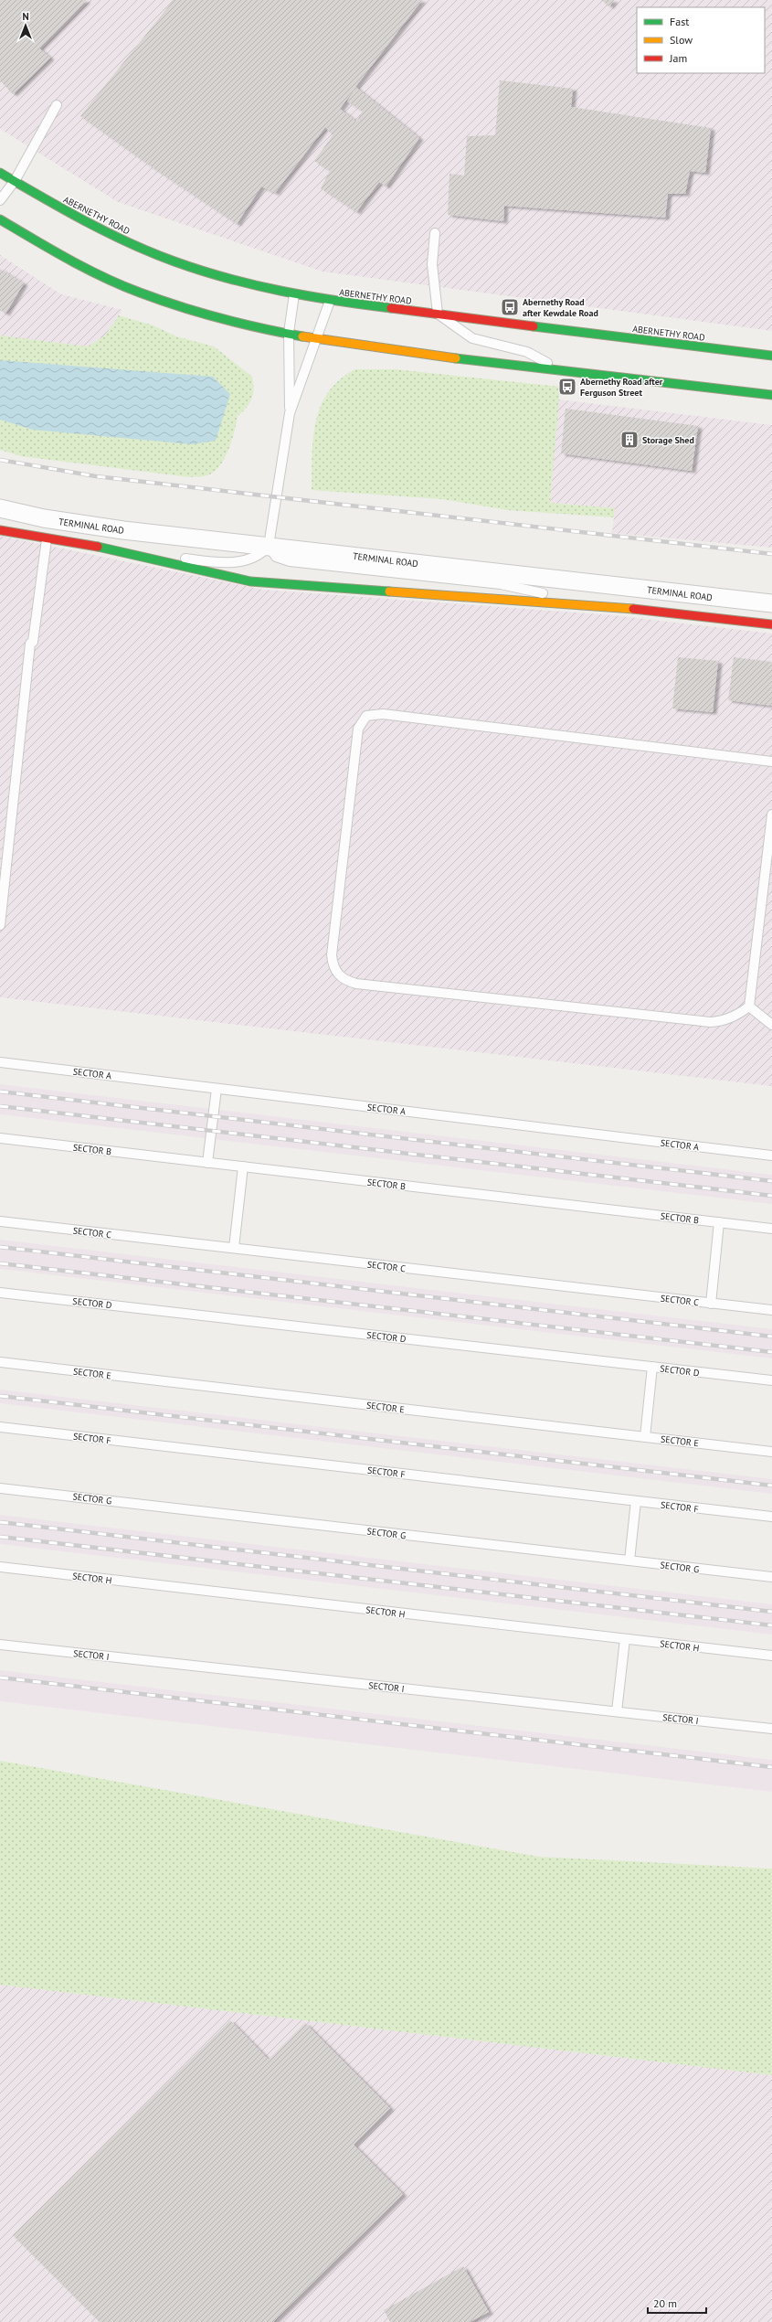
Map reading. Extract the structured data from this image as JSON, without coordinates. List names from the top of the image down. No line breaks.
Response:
{"streets":{"main road":["ABERNETHY ROAD"],"street":["TERMINAL ROAD"],"lane":["SECTOR A","SECTOR B","SECTOR C","SECTOR D","SECTOR E","SECTOR F","SECTOR G","SECTOR H","SECTOR I"]},"places":{"bus stop":["Abernethy Road after Kewdale Road","Abernethy Road after Ferguson Street"],"building":["Storage Shed"]},"legend":["Fast","Slow","Jam"],"scale_bar":"20 m","north":"top"}
